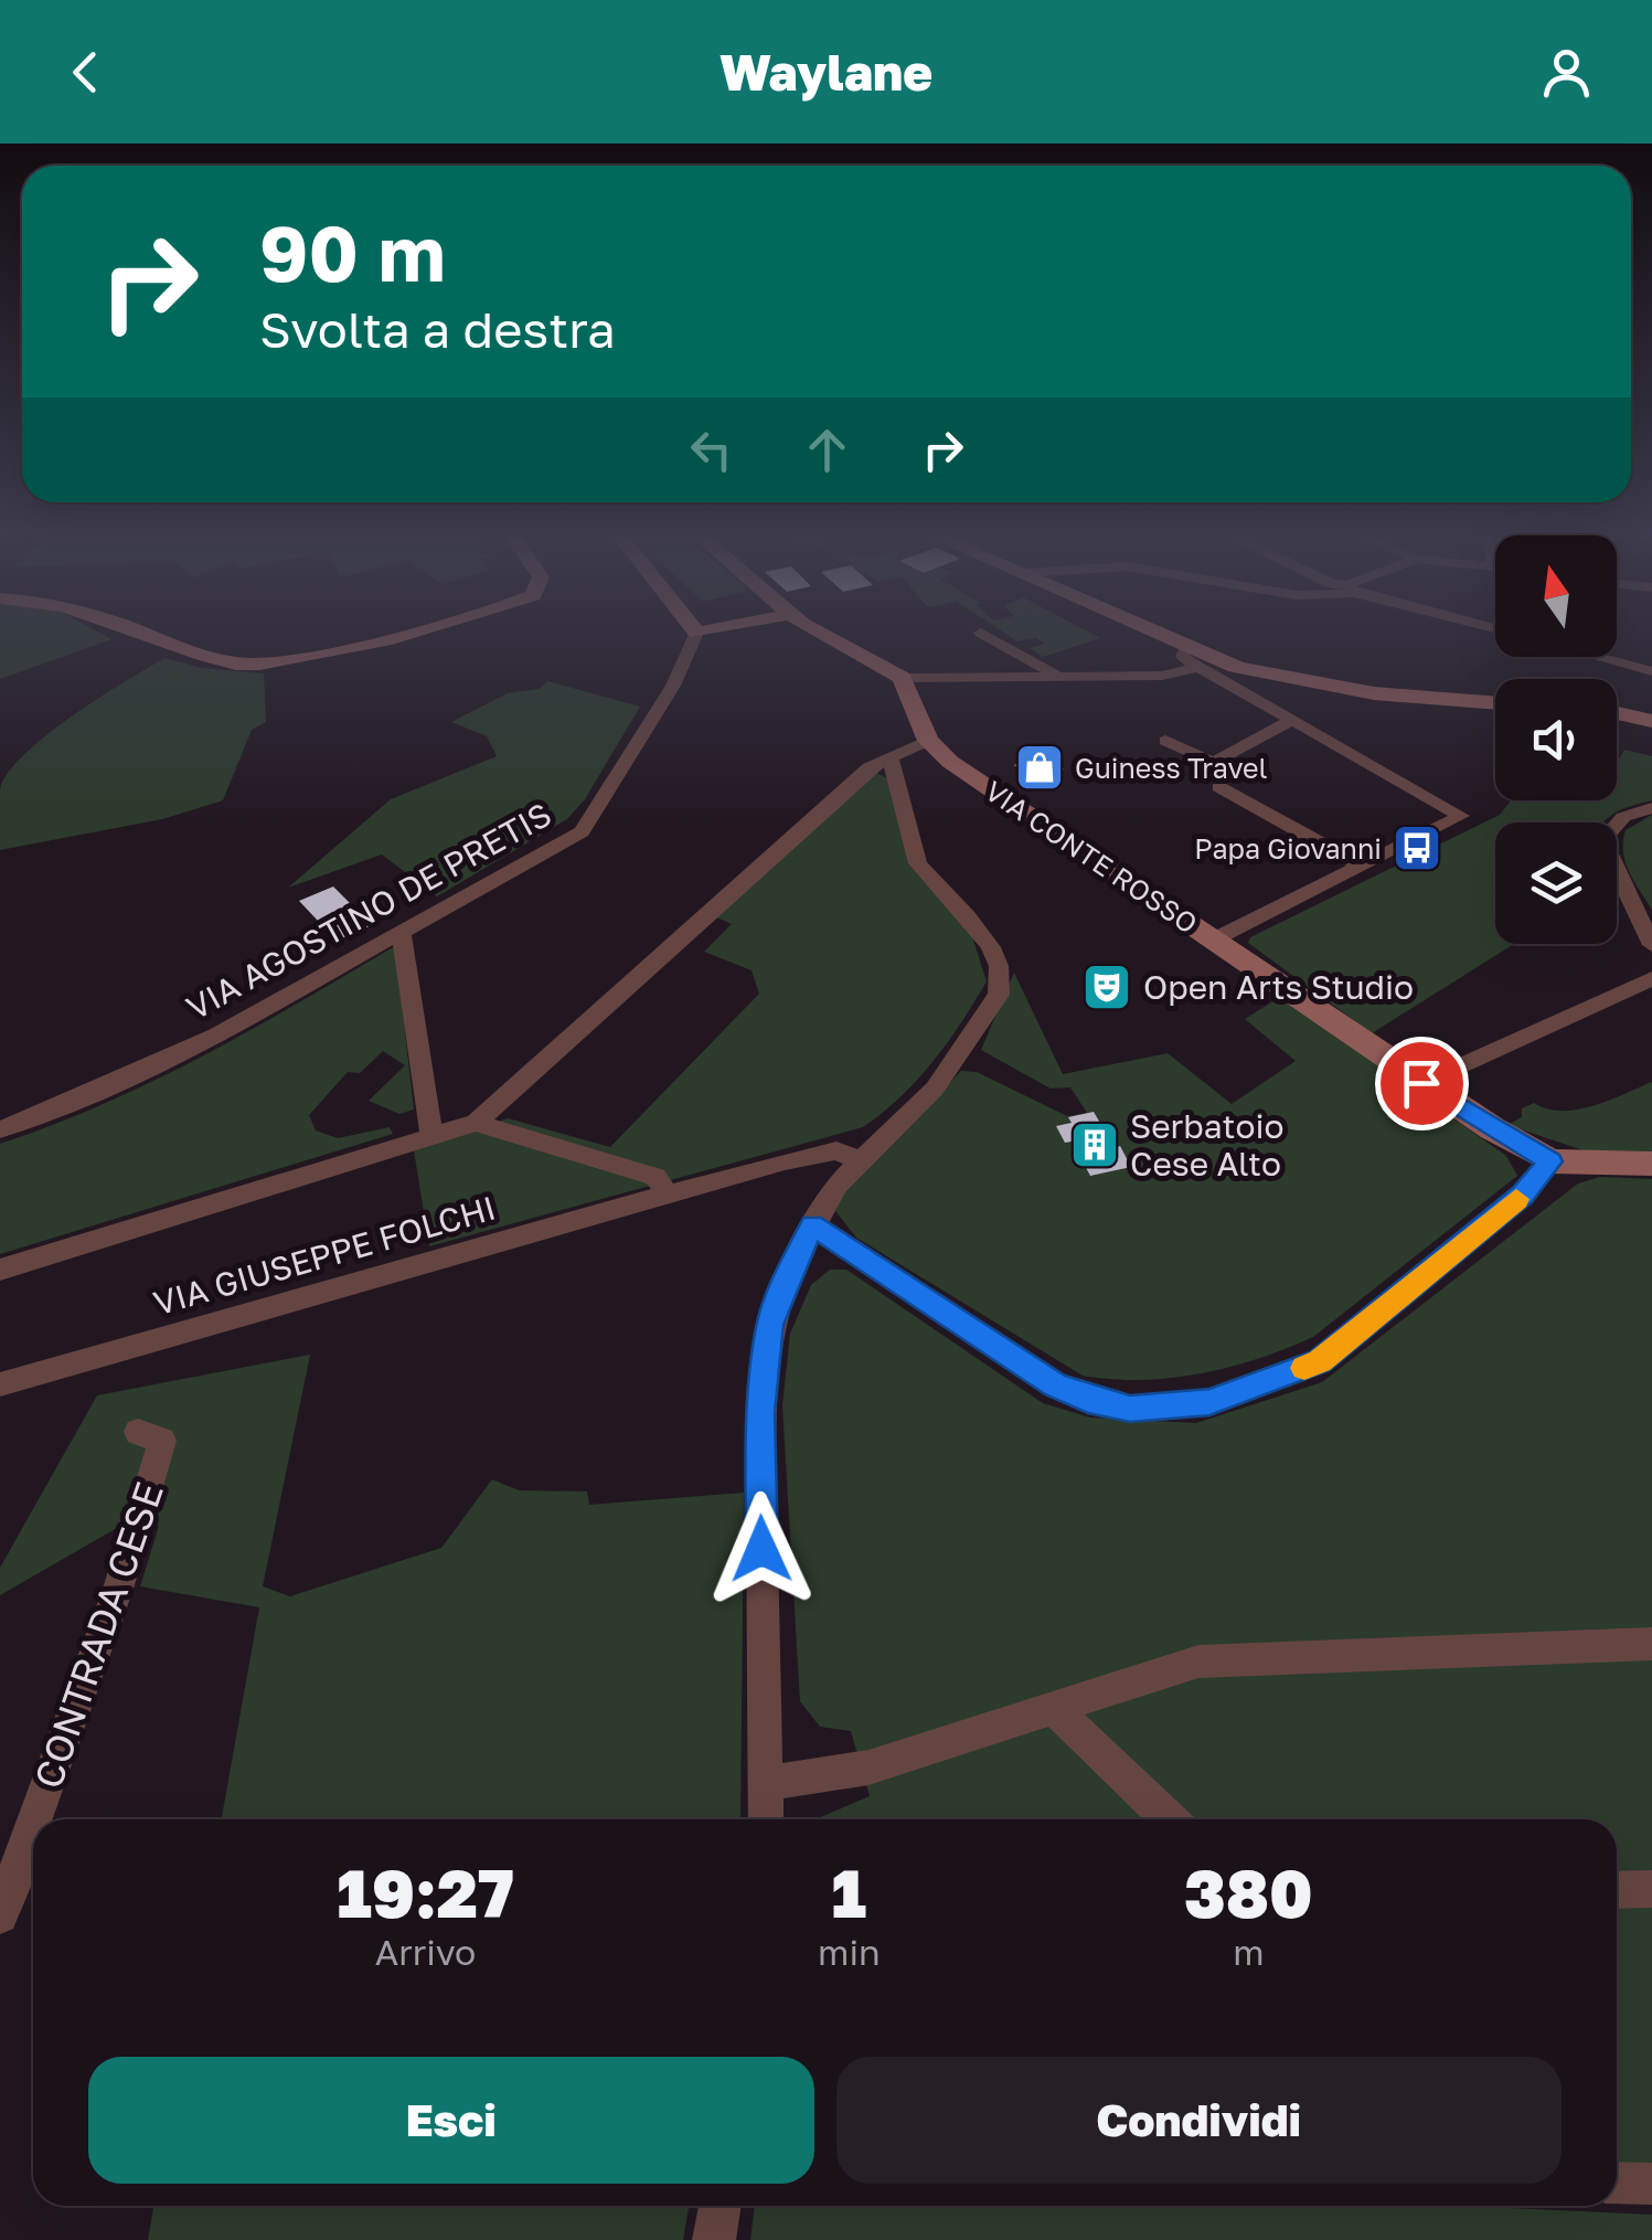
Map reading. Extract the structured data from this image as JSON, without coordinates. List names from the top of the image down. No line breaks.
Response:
{"streets":{"street":["VIA CONTE ROSSO","VIA AGOSTINO DE PRETIS","VIA GIUSEPPE FOLCHI","CONTRADA CESE"]},"places":{"shop":["Guiness Travel"],"bus stop":["Papa Giovanni"],"theatre":["Open Arts Studio"],"building":["Serbatoio Cese Alto"]},"north":"top","page":{"header":"Waylane","turn":["90 m","Svolta a destra"],"eta":["19:27","Arrivo","1","min","380","m"],"buttons":["Esci","Condividi"]}}
